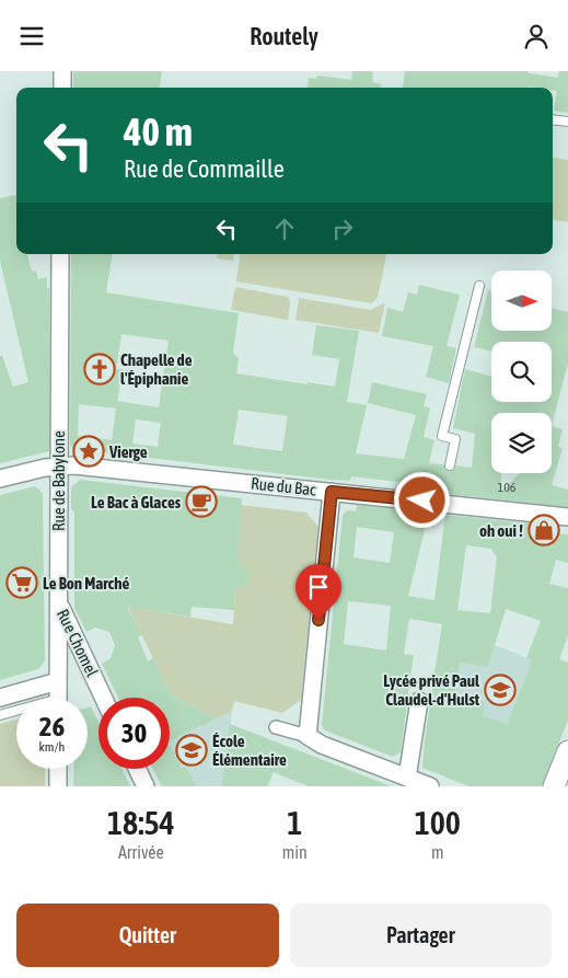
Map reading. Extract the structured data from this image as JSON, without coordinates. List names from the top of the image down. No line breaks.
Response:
{"streets":{"street":["Rue de Babylone","Rue du Bac","Rue Chomel"]},"crossings":[["Rue de Babylone","Rue du Bac"],["Rue de Babylone","Rue Chomel"]],"places":{"church":["Chapelle de l'Épiphanie"],"place":["Vierge"],"cafe":["Le Bac à Glaces"],"shop":["oh oui !"],"supermarket":["Le Bon Marché"],"school or university":["Lycée privé Paul Claudel-d'Hulst","École Élémentaire"]},"house_numbers":["106"],"north":"right","page":{"header":"Routely","turn":["40 m","Rue de Commaille"],"speed":"26 km/h","limit":"30","eta":["18:54","Arrivée","1","min","100","m"],"buttons":["Quitter","Partager"]}}
